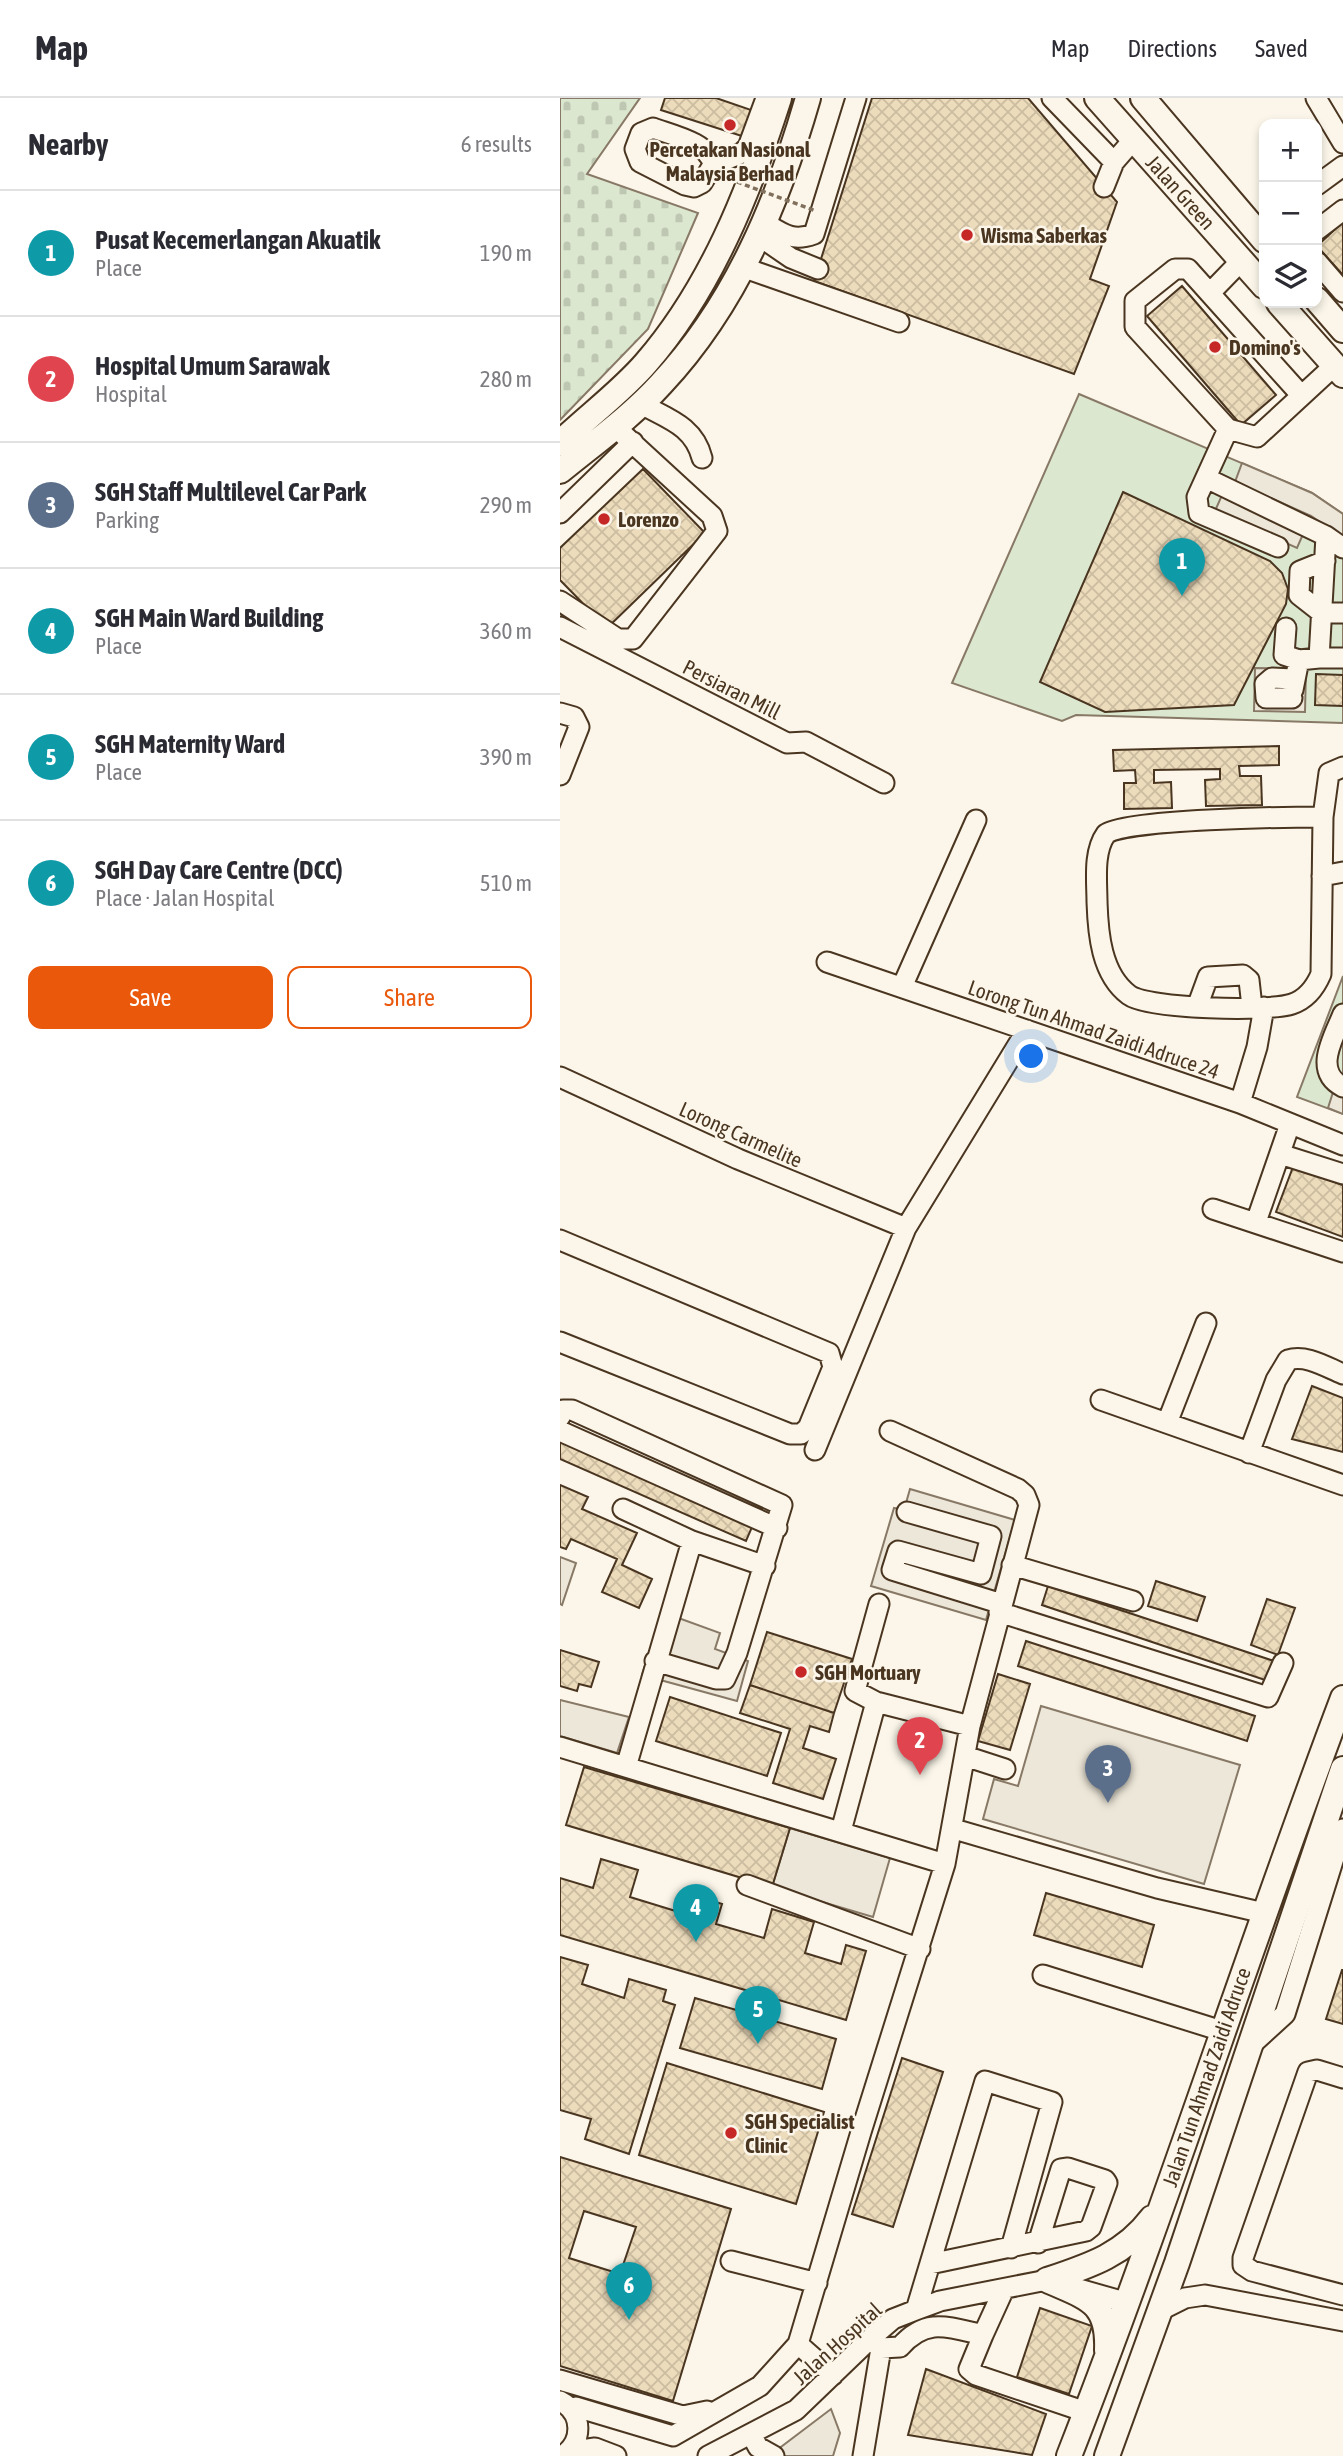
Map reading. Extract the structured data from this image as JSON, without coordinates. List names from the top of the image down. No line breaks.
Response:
{"streets":{"main road":["Jalan Green","Jalan Tun Ahmad Zaidi Adruce"],"street":["Persiaran Mill","Lorong Tun Ahmad Zaidi Adruce 24","Lorong Carmelite","Jalan Hospital"]},"crossings":[["Jalan Tun Ahmad Zaidi Adruce","Jalan Hospital"]],"places":["Percetakan Nasional Malaysia Berhad","Wisma Saberkas","Domino's","Lorenzo","SGH Mortuary","SGH Specialist Clinic"],"page":{"header":"Map","nav":["Map","Directions","Saved"],"heading":["Nearby","6 results"],"map_buttons":["+","−"],"list":[{"mark":"1","name":"Pusat Kecemerlangan Akuatik","note":"Place","value":"190 m"},{"mark":"2","name":"Hospital Umum Sarawak","note":"Hospital","value":"280 m"},{"mark":"3","name":"SGH Staff Multilevel Car Park","note":"Parking","value":"290 m"},{"mark":"4","name":"SGH Main Ward Building","note":"Place","value":"360 m"},{"mark":"5","name":"SGH Maternity Ward","note":"Place","value":"390 m"},{"mark":"6","name":"SGH Day Care Centre (DCC)","note":"Place · Jalan Hospital","value":"510 m"}],"pins":["1","2","3","4","5","6"],"buttons":["Save","Share"]}}
